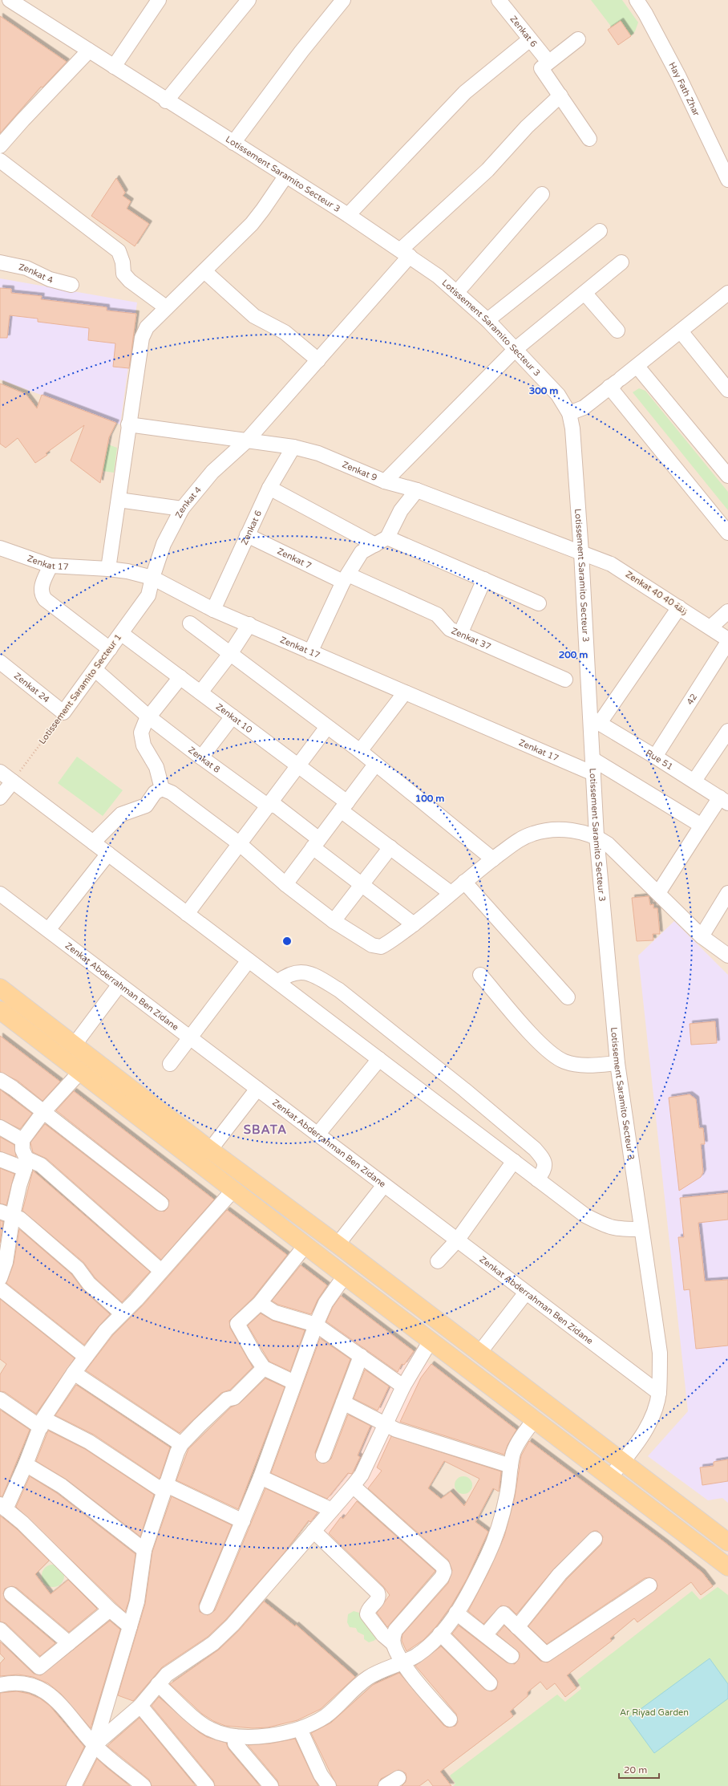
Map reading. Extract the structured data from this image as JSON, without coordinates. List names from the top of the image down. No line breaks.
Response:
{"streets":{"street":["Zenkat 6","Hay Fath Zhar","Lotissement Saramito Secteur 3","Zenkat 4","Zenkat 9","Zenkat 7","Zenkat 17","Zenkat 40 زنقة 40","Zenkat 37","Zenkat 24","Lotissement Saramito Secteur 1","42","Zenkat 10","Zenkat 8","Rue 51","Zenkat Abderrahman Ben Zidane"]},"crossings":[["Zenkat 6","Zenkat 9"],["Zenkat 6","Zenkat 7"],["Zenkat 6","Zenkat 17"],["Lotissement Saramito Secteur 3","Zenkat 4"],["Lotissement Saramito Secteur 3","Zenkat 9"],["Lotissement Saramito Secteur 3","Zenkat 17"],["Lotissement Saramito Secteur 3","Zenkat 40 زنقة 40"],["Lotissement Saramito Secteur 3","Rue 51"],["Lotissement Saramito Secteur 3","Zenkat Abderrahman Ben Zidane"],["Zenkat 4","Zenkat 9"],["Zenkat 4","Zenkat 17"],["Zenkat 4","Lotissement Saramito Secteur 1"],["Zenkat 9","Zenkat 40 زنقة 40"],["Zenkat 7","Zenkat 37"],["Zenkat 17","Lotissement Saramito Secteur 1"],["Zenkat 24","Lotissement Saramito Secteur 1"],["Lotissement Saramito Secteur 1","Zenkat 10"],["Lotissement Saramito Secteur 1","Zenkat 8"],["42","Rue 51"]],"districts":["SBATA"],"parks":["Ar Riyad Garden"],"scale_bar":"20 m","rings":["300 m","200 m","100 m"]}
